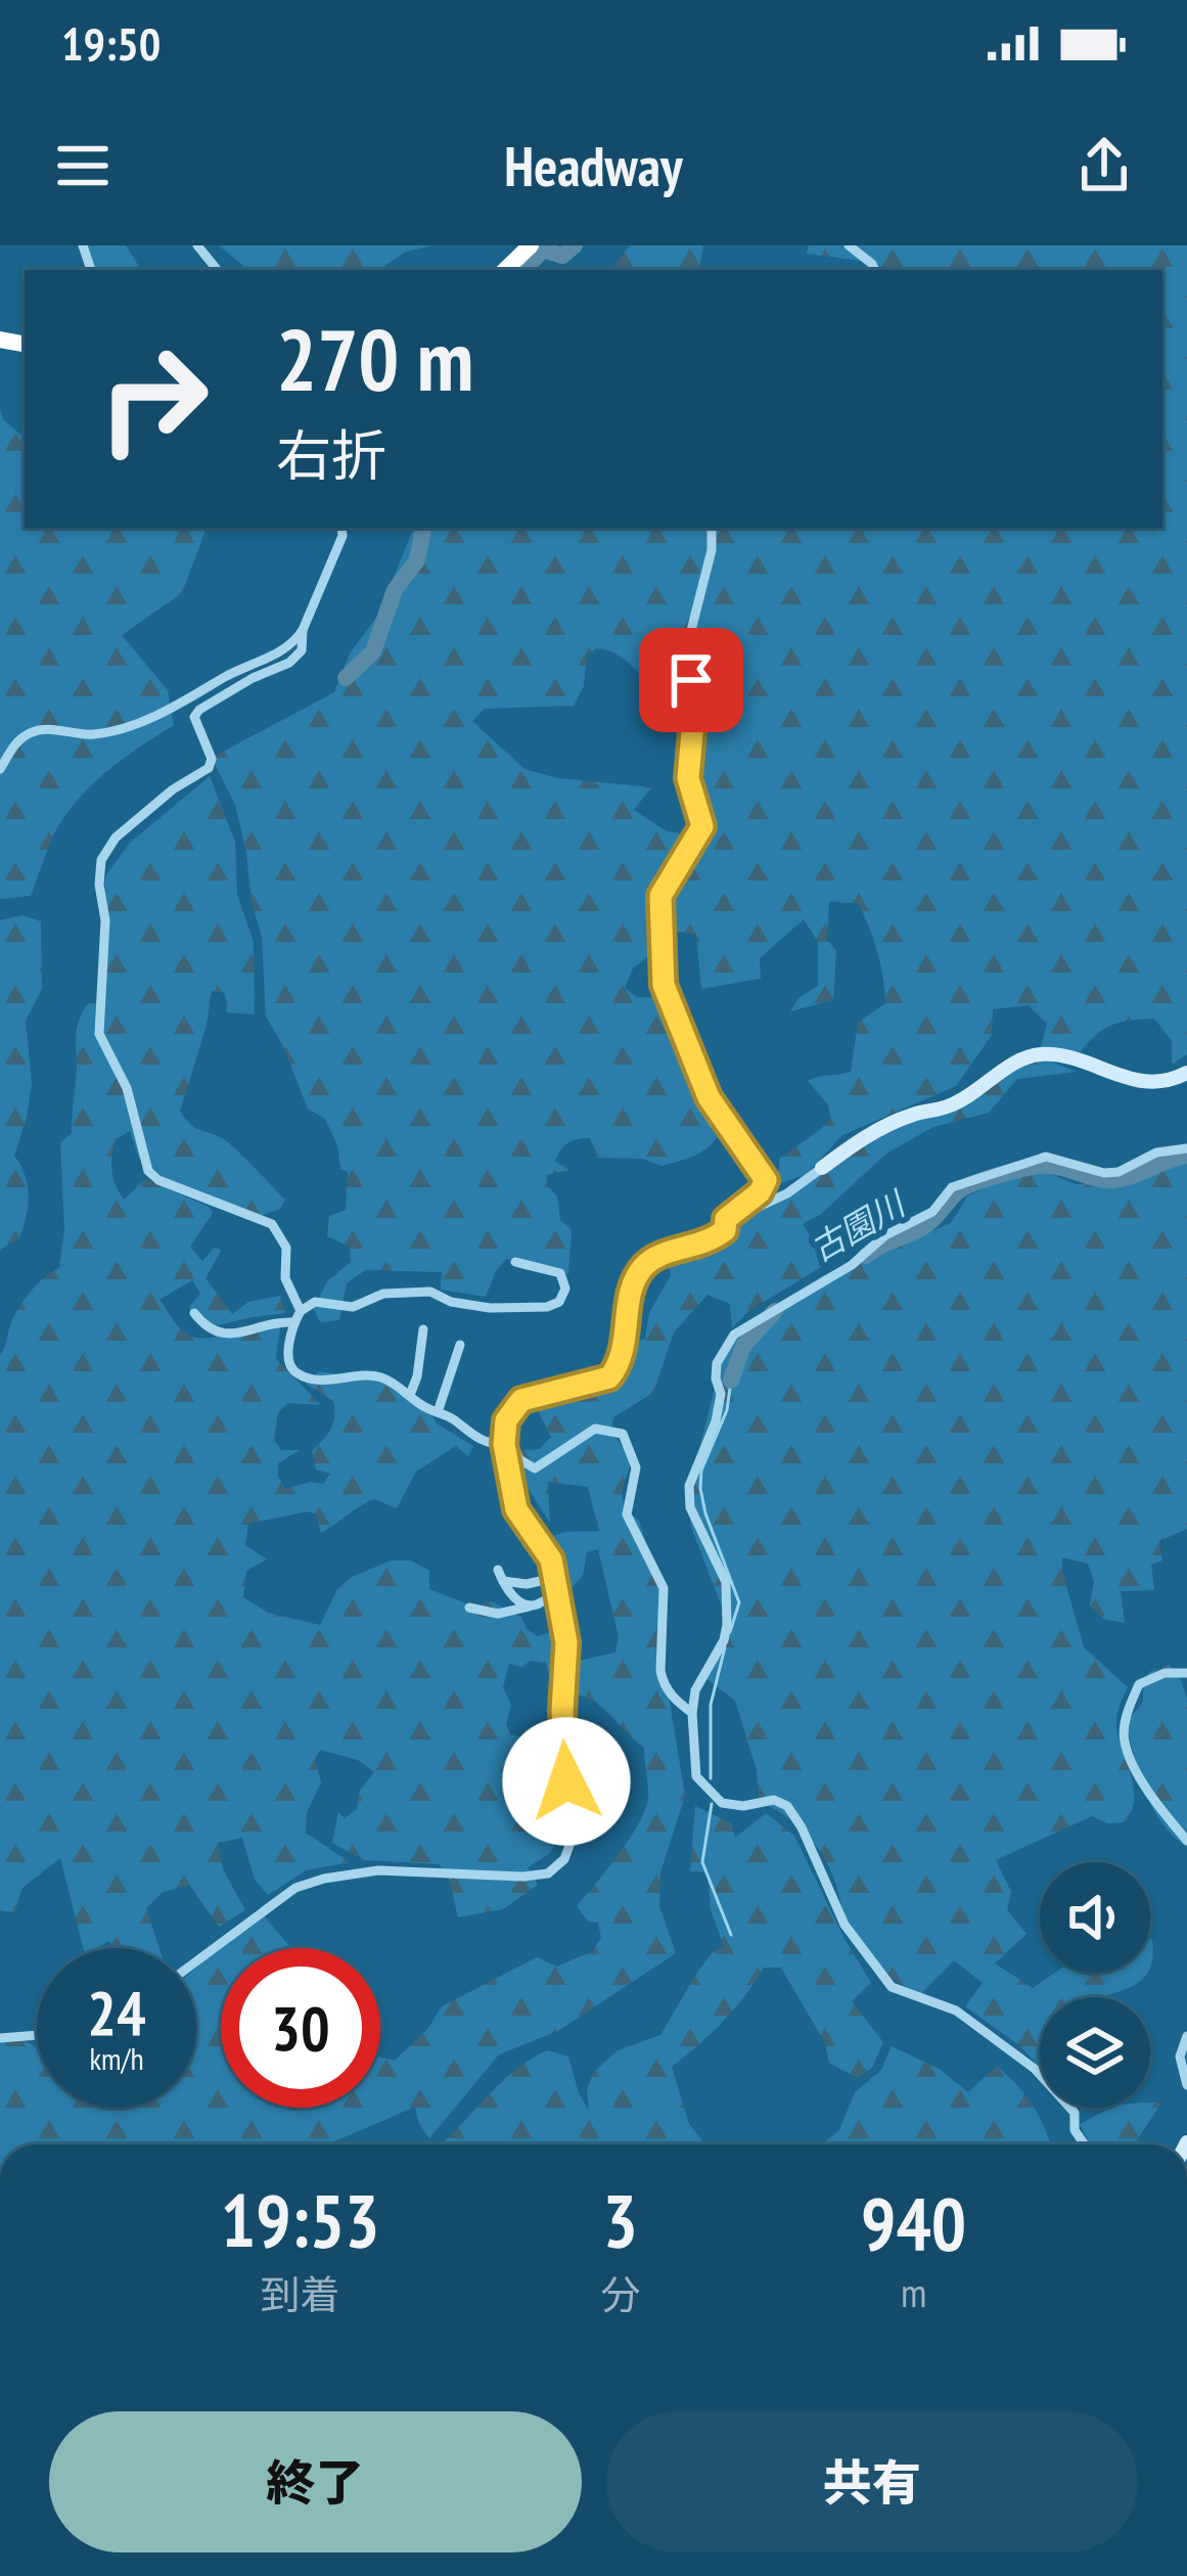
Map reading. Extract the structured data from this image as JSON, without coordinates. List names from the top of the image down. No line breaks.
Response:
{"water":["古園川"],"page":{"status":"19:50","header":"Headway","turn":["270 m","右折"],"speed":"24 km/h","limit":"30","eta":["19:53","到着","3","分","940","m"],"buttons":["終了","共有"]}}
